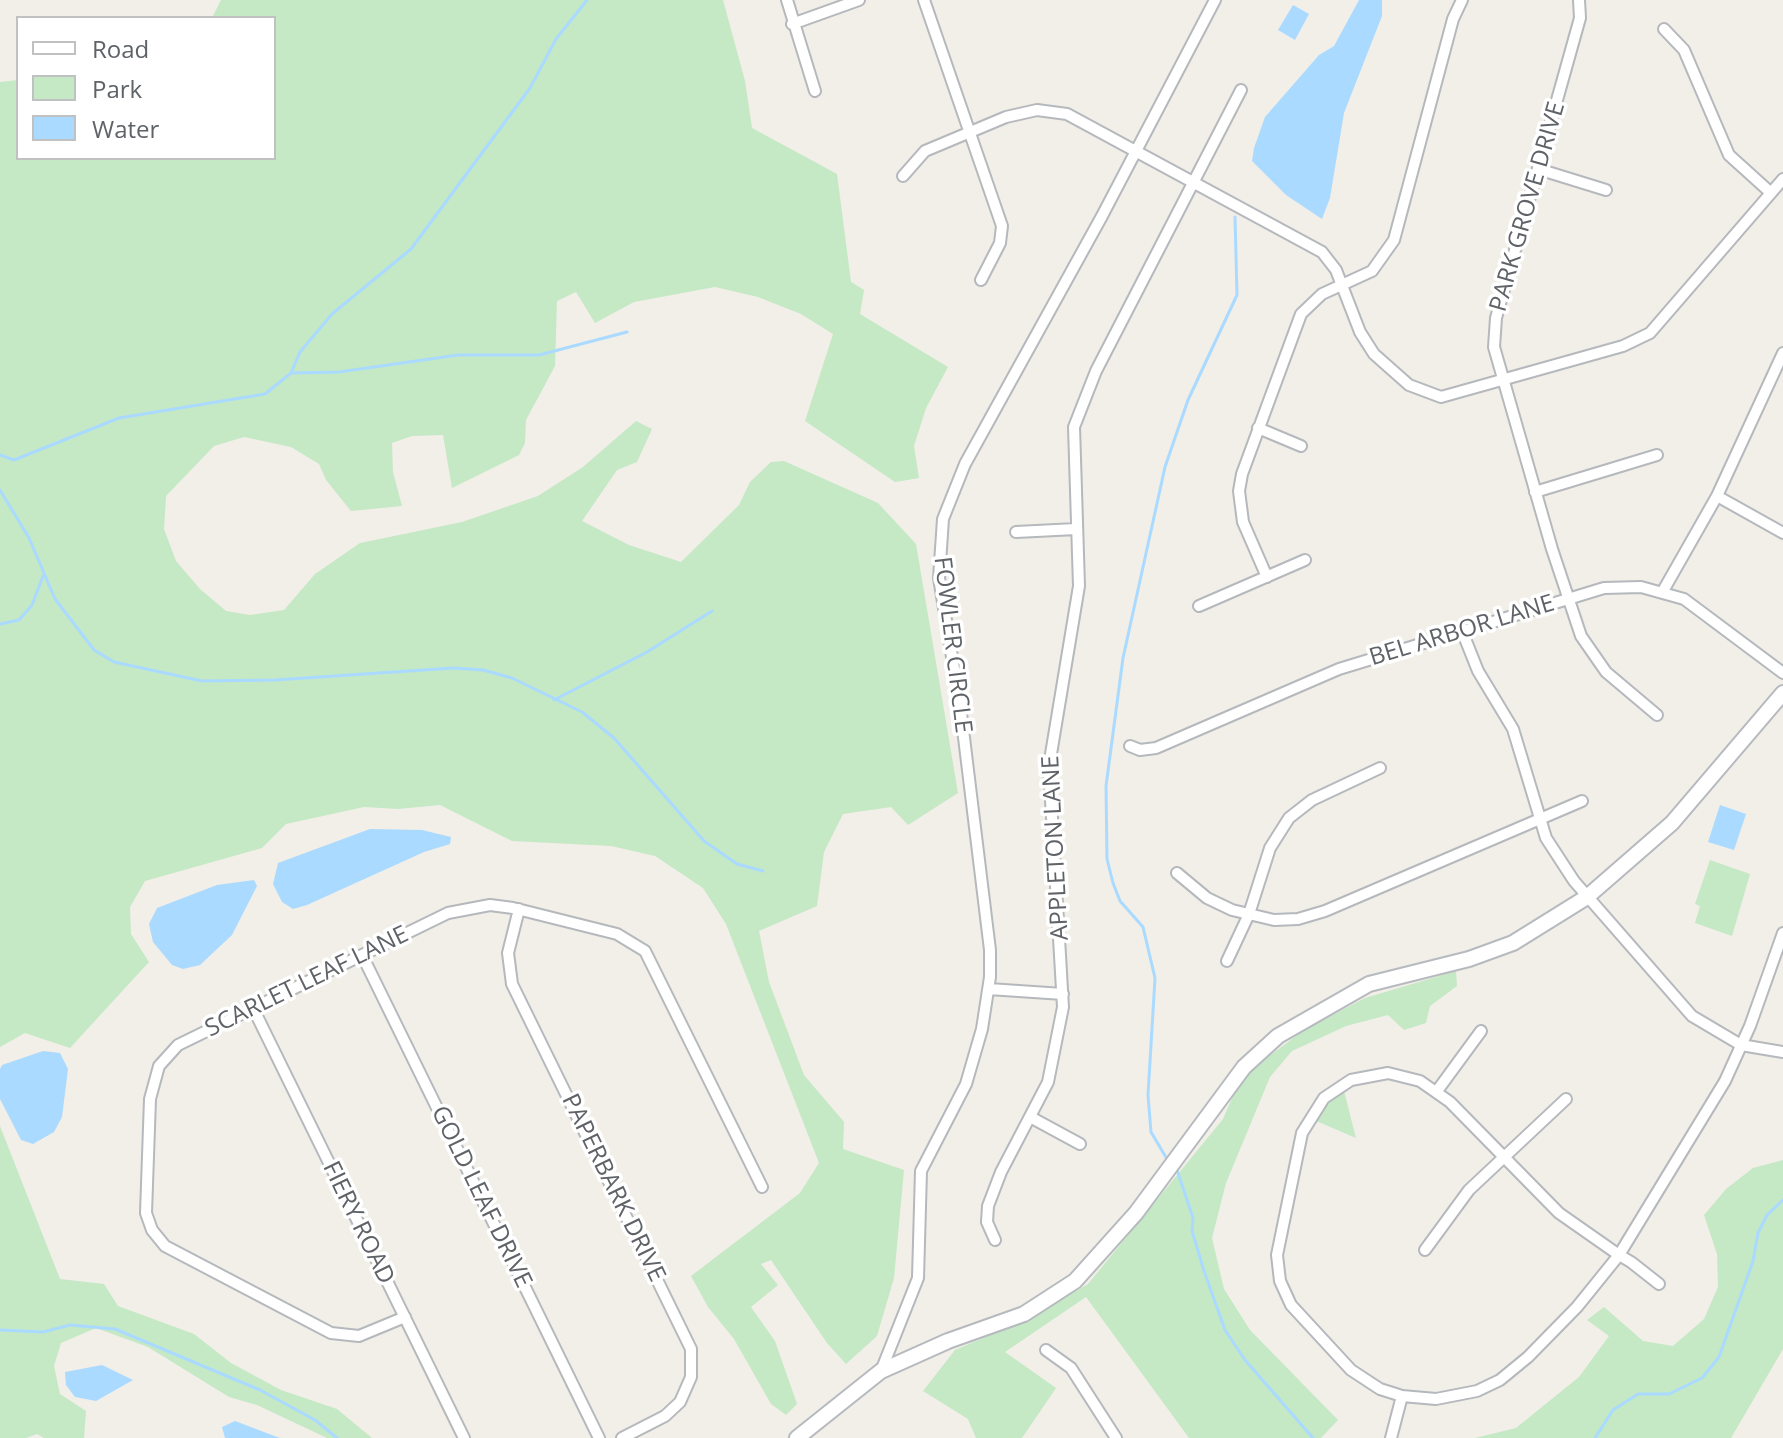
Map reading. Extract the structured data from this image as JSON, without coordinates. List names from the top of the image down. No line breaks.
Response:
{"streets":{"street":["PARK GROVE DRIVE","BEL ARBOR LANE","FOWLER CIRCLE","APPLETON LANE","SCARLET LEAF LANE","PAPERBARK DRIVE","GOLD LEAF DRIVE","FIERY ROAD"]},"crossings":[["PARK GROVE DRIVE","BEL ARBOR LANE"],["SCARLET LEAF LANE","PAPERBARK DRIVE"],["SCARLET LEAF LANE","GOLD LEAF DRIVE"],["SCARLET LEAF LANE","FIERY ROAD"]],"legend":["Road","Park","Water"]}
